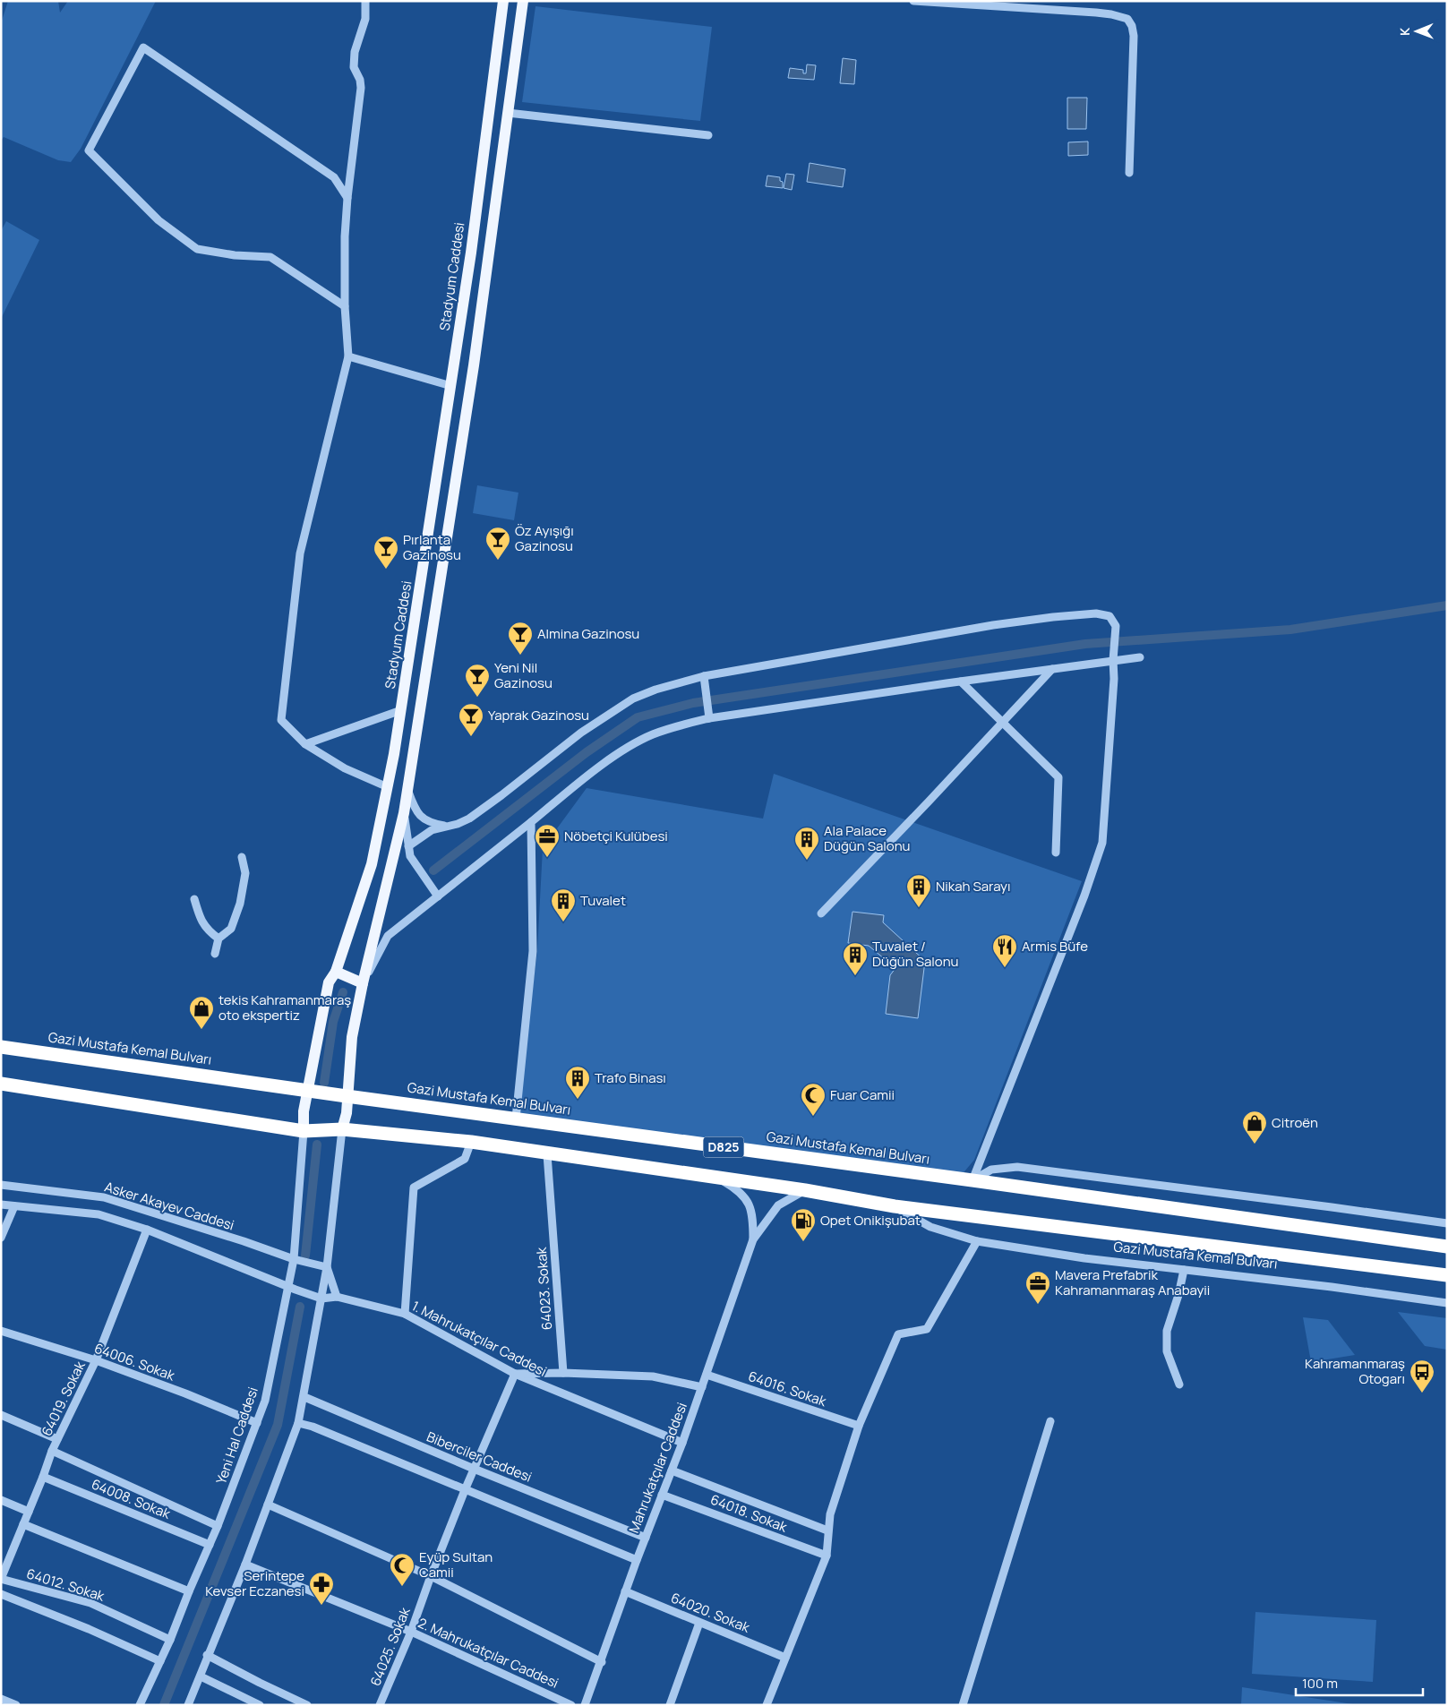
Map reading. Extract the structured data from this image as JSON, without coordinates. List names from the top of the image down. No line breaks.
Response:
{"streets":{"highway":["Gazi Mustafa Kemal Bulvarı","D825"],"main road":["Stadyum Caddesi"],"street":["Asker Akayev Caddesi","64023. Sokak","1. Mahrukatçılar Caddesi","64006. Sokak","64016. Sokak","64019. Sokak","Yeni Hal Caddesi","Biberciler Caddesi","Mahrukatçılar Caddesi","64008. Sokak","64018. Sokak","64012. Sokak","64020. Sokak","64025. Sokak","2. Mahrukatçılar Caddesi"]},"crossings":[["Stadyum Caddesi","Gazi Mustafa Kemal Bulvarı"],["Stadyum Caddesi","Yeni Hal Caddesi"],["Gazi Mustafa Kemal Bulvarı","64023. Sokak"],["Gazi Mustafa Kemal Bulvarı","Yeni Hal Caddesi"],["Gazi Mustafa Kemal Bulvarı","Mahrukatçılar Caddesi"],["Asker Akayev Caddesi","Yeni Hal Caddesi"],["1. Mahrukatçılar Caddesi","Mahrukatçılar Caddesi"],["1. Mahrukatçılar Caddesi","64025. Sokak"],["64006. Sokak","64019. Sokak"],["64006. Sokak","Yeni Hal Caddesi"],["64016. Sokak","Mahrukatçılar Caddesi"],["64019. Sokak","64008. Sokak"],["64019. Sokak","64012. Sokak"],["Yeni Hal Caddesi","64008. Sokak"],["Yeni Hal Caddesi","64012. Sokak"],["Biberciler Caddesi","Mahrukatçılar Caddesi"],["Biberciler Caddesi","64025. Sokak"],["Mahrukatçılar Caddesi","64018. Sokak"],["Mahrukatçılar Caddesi","64020. Sokak"],["64025. Sokak","2. Mahrukatçılar Caddesi"]],"places":{"bar":["Öz Ayışığı Gazinosu","Pırlanta Gazinosu","Almina Gazinosu","Yeni Nil Gazinosu","Yaprak Gazinosu"],"office":["Nöbetçi Kulübesi","Mavera Prefabrik Kahramanmaraş Anabayii"],"building":["Ala Palace Düğün Salonu","Nikah Sarayı","Tuvalet","Tuvalet / Düğün Salonu","Trafo Binası"],"restaurant":["Armis Büfe"],"shop":["tekis Kahramanmaraş oto ekspertiz","Citroën"],"mosque":["Fuar Camii","Eyüp Sultan Camii"],"fuel station":["Opet Onikişubat"],"bus stop":["Kahramanmaraş Otogarı"],"pharmacy":["Serintepe Kevser Eczanesi"]},"scale_bar":"100 m","north":"left"}
